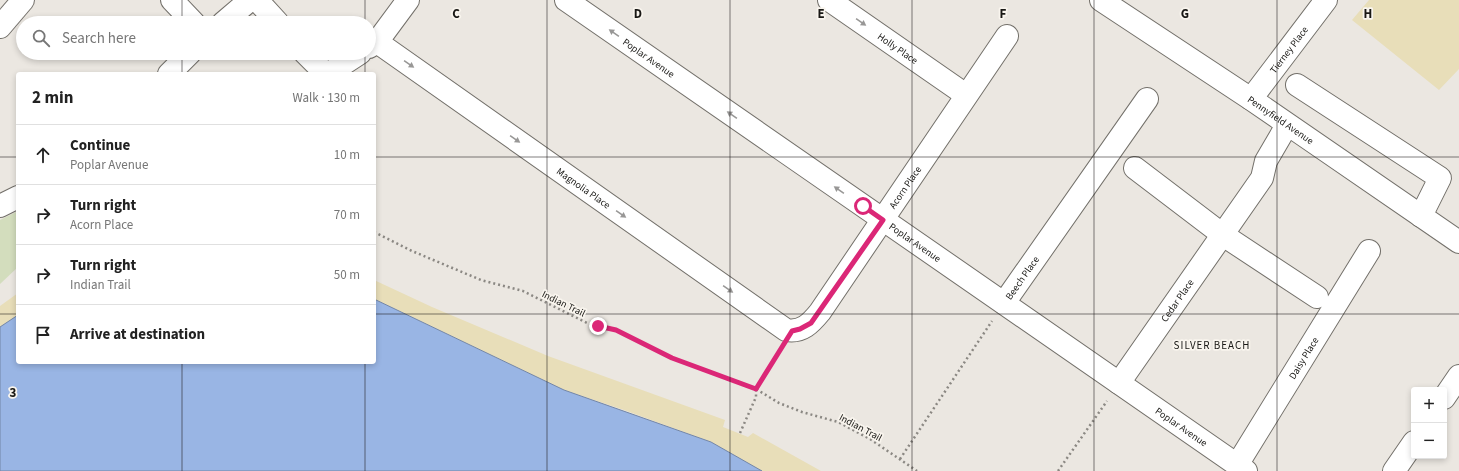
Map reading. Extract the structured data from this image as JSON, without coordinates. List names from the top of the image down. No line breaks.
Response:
{"streets":{"street":["Holly Place","Tierney Place","Poplar Avenue","Pennyfield Avenue","Acorn Place","Magnolia Place","Beech Place","Cedar Place","Daisy Place"],"path":["Indian Trail"]},"crossings":[["Holly Place","Acorn Place"],["Tierney Place","Pennyfield Avenue"],["Poplar Avenue","Acorn Place"],["Poplar Avenue","Beech Place"],["Poplar Avenue","Cedar Place"],["Poplar Avenue","Daisy Place"],["Pennyfield Avenue","Cedar Place"],["Acorn Place","Magnolia Place"],["Beech Place","Indian Trail"]],"one_way":["Holly Place","Poplar Avenue","Magnolia Place"],"districts":["SILVER BEACH"],"page":{"search":"Search here","heading":["2 min","Walk · 130 m"],"list":[["Continue","Poplar Avenue","10 m"],["Turn right","Acorn Place","70 m"],["Turn right","Indian Trail","50 m"],"Arrive at destination"],"map_buttons":["+","−"]},"grid":{"columns":["C","D","E","F","G","H"],"rows":["3"]}}
